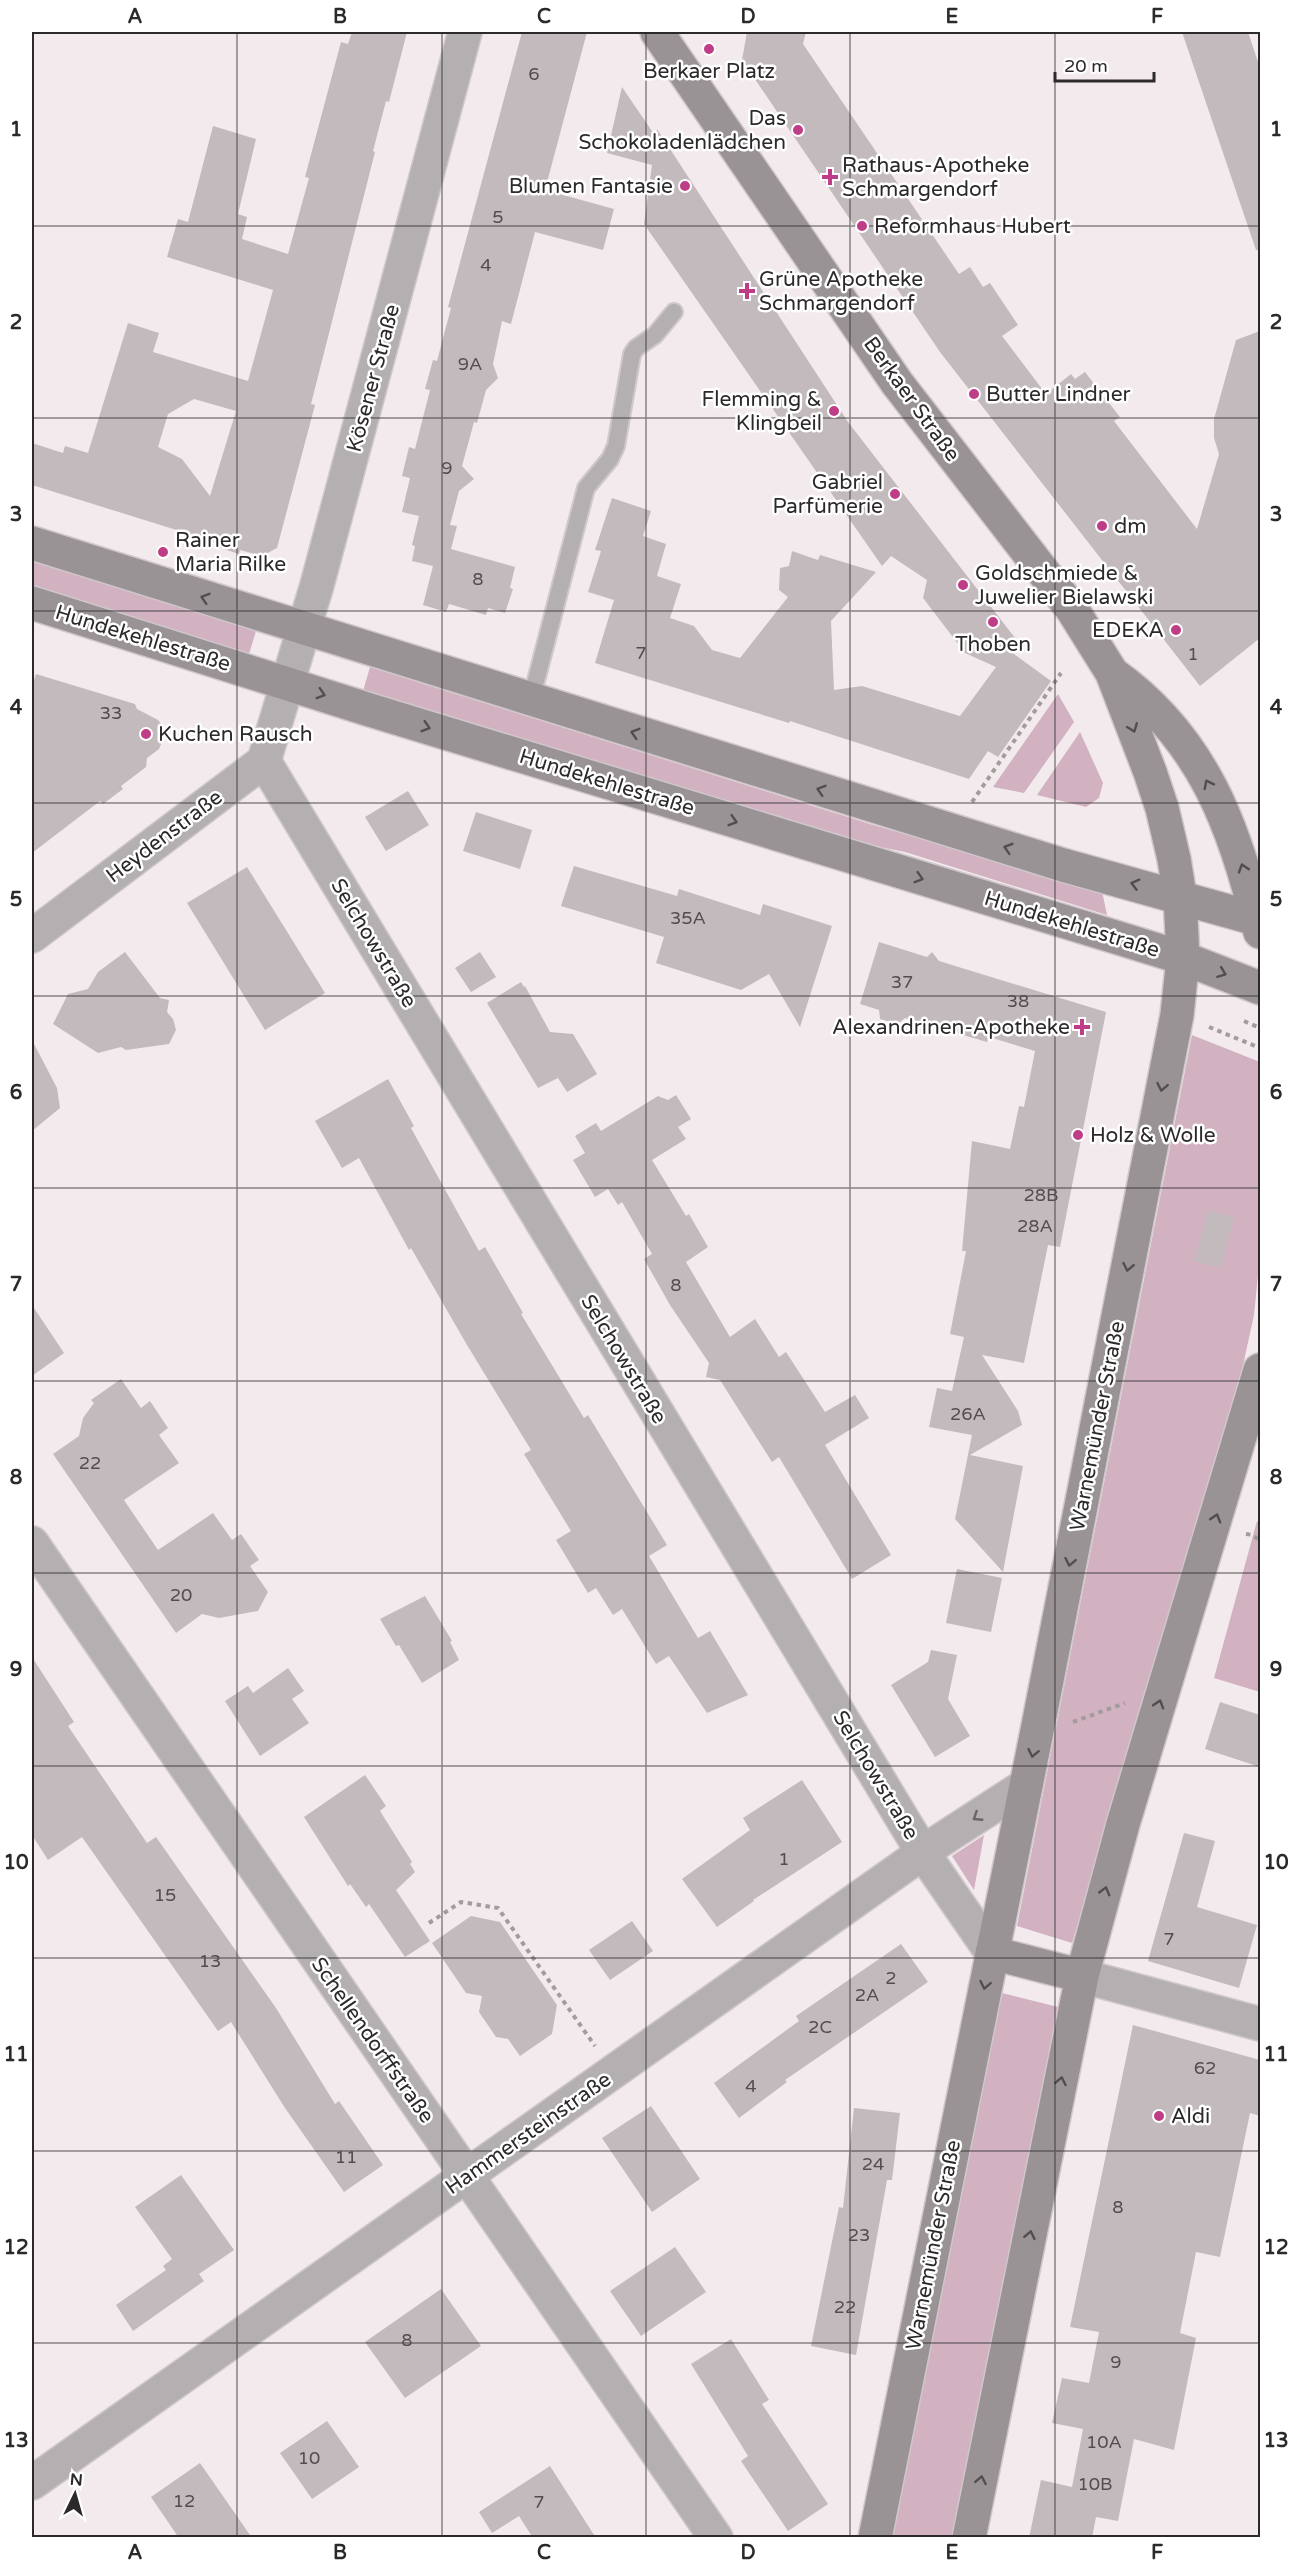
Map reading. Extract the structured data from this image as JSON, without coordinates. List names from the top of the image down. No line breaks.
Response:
{"streets":{"street":["Kösener Straße","Berkaer Straße","Hundekehlestraße","Heydenstraße","Selchowstraße","Warnemünder Straße","Schellendorffstraße","Hammersteinstraße"]},"crossings":[["Kösener Straße","Hundekehlestraße"],["Kösener Straße","Heydenstraße"],["Kösener Straße","Selchowstraße"],["Berkaer Straße","Warnemünder Straße"],["Hundekehlestraße","Warnemünder Straße"],["Heydenstraße","Selchowstraße"],["Selchowstraße","Warnemünder Straße"],["Selchowstraße","Hammersteinstraße"],["Warnemünder Straße","Hammersteinstraße"],["Schellendorffstraße","Hammersteinstraße"]],"places":{"other":["Berkaer Platz","Das Schokoladenlädchen","Blumen Fantasie","Reformhaus Hubert","Butter Lindner","Flemming & Klingbeil","Gabriel Parfümerie","dm","Rainer Maria Rilke","Goldschmiede & Juwelier Bielawski","Thoben","EDEKA","Kuchen Rausch","Holz & Wolle","Aldi"],"health":["Rathaus-Apotheke Schmargendorf","Grüne Apotheke Schmargendorf","Alexandrinen-Apotheke"]},"house_numbers":["6","5","4","9A","9","8","7","1","33","35A","37","38","28B","28A","8","26A","22","20","1","15","7","13","2","2A","2C","62","4","11","24","8","23","22","8","9","10A","10","10B","12","7"],"scale_bar":"20 m","north":"top","grid":{"columns":["A","B","C","D","E","F"],"rows":["1","2","3","4","5","6","7","8","9","10","11","12","13"]}}
